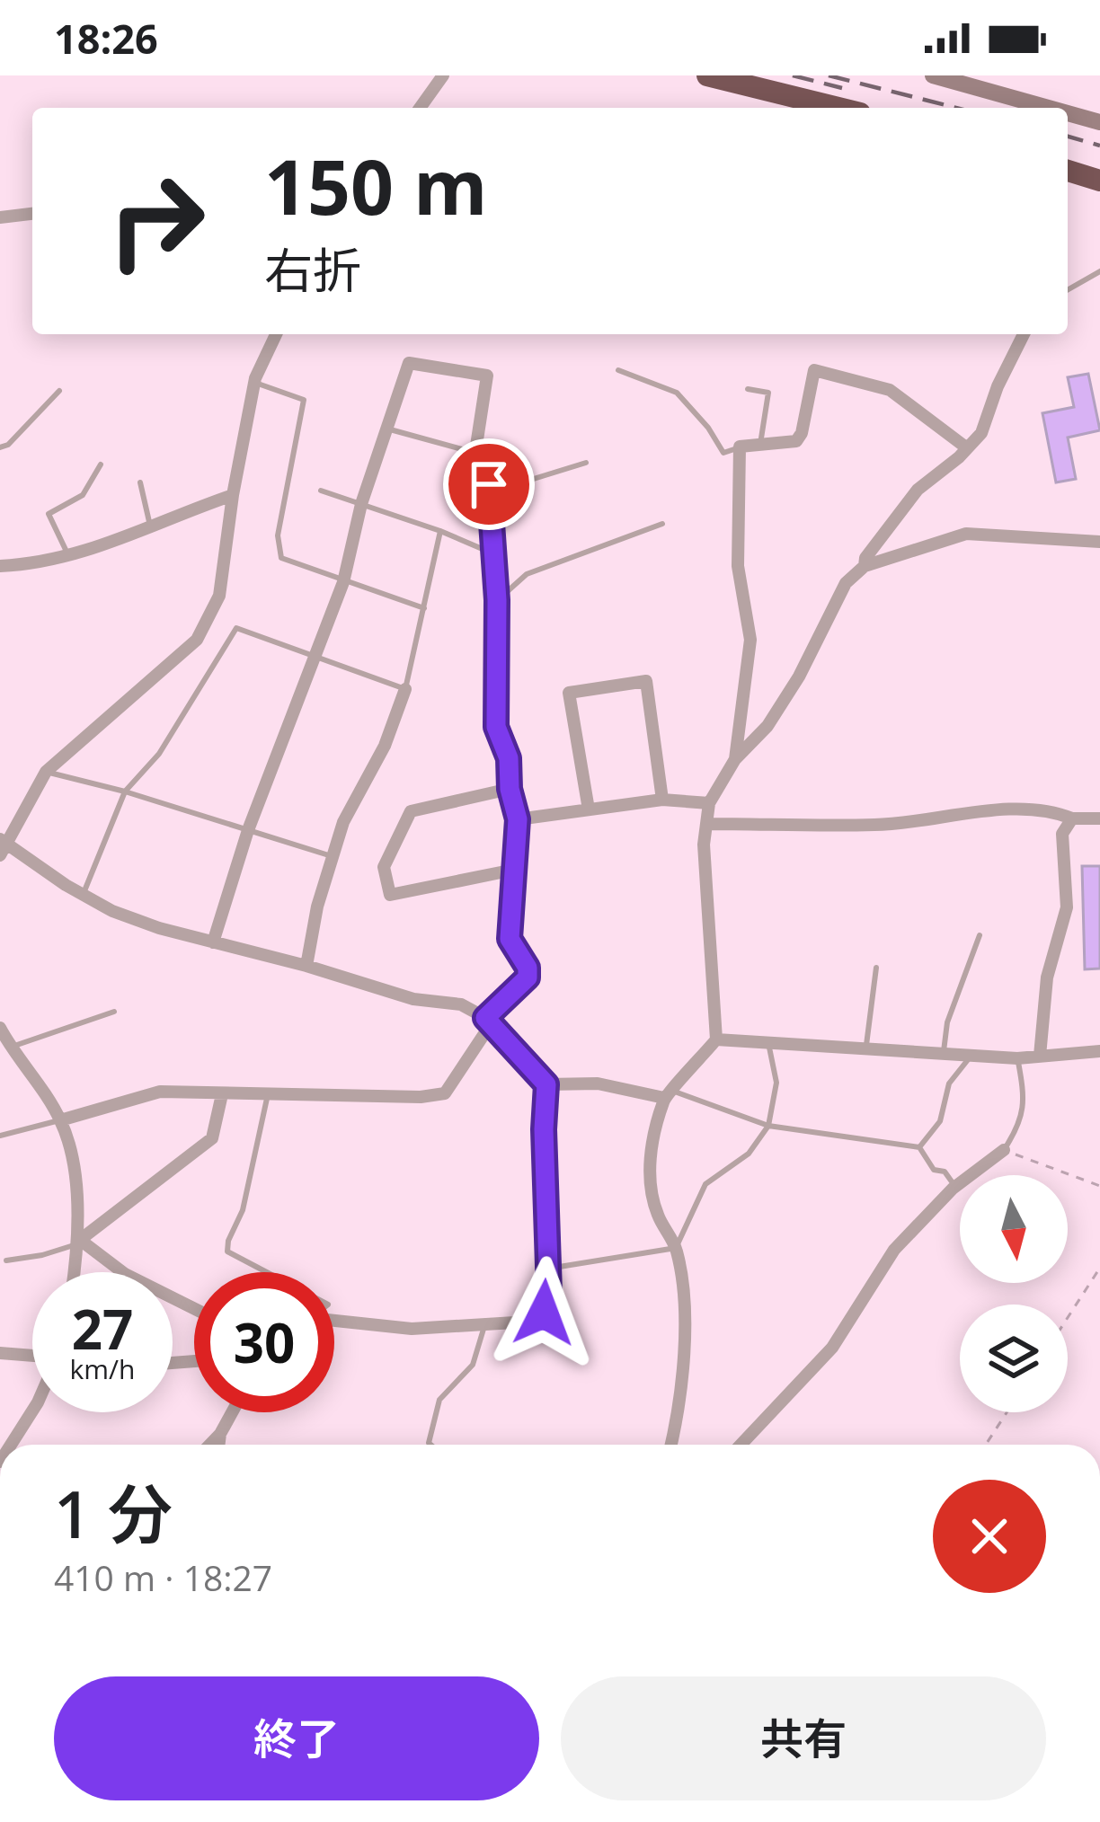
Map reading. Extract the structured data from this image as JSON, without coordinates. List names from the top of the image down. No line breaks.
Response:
{"north":"bottom","page":{"status":"18:26","turn":["150 m","右折"],"speed":"27 km/h","limit":"30","heading":["1 分","410 m · 18:27"],"buttons":["終了","共有"]}}
